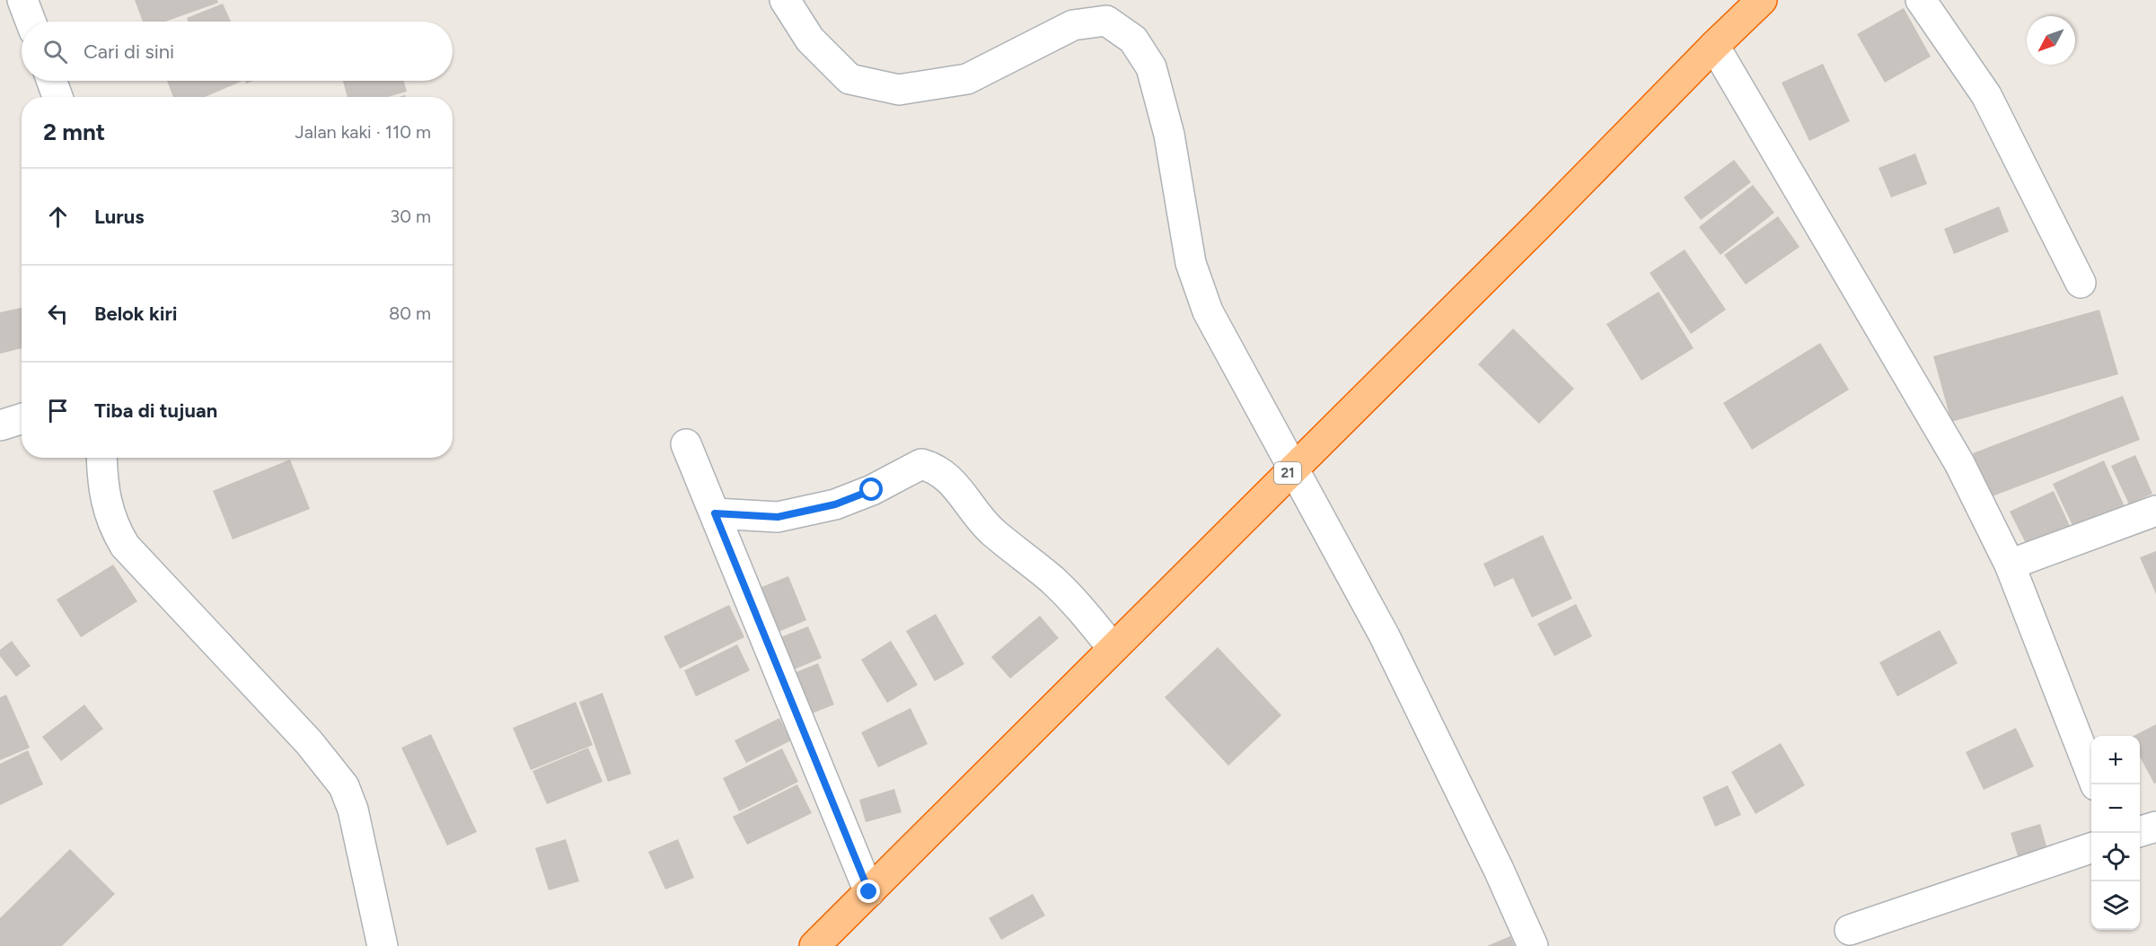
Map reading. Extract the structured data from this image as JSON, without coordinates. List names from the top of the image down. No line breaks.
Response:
{"streets":{"highway":["21"]},"north":"bottom left","page":{"search":"Cari di sini","heading":["2 mnt","Jalan kaki · 110 m"],"list":[["Lurus","30 m"],["Belok kiri","80 m"],"Tiba di tujuan"],"map_buttons":["+","−"]}}
